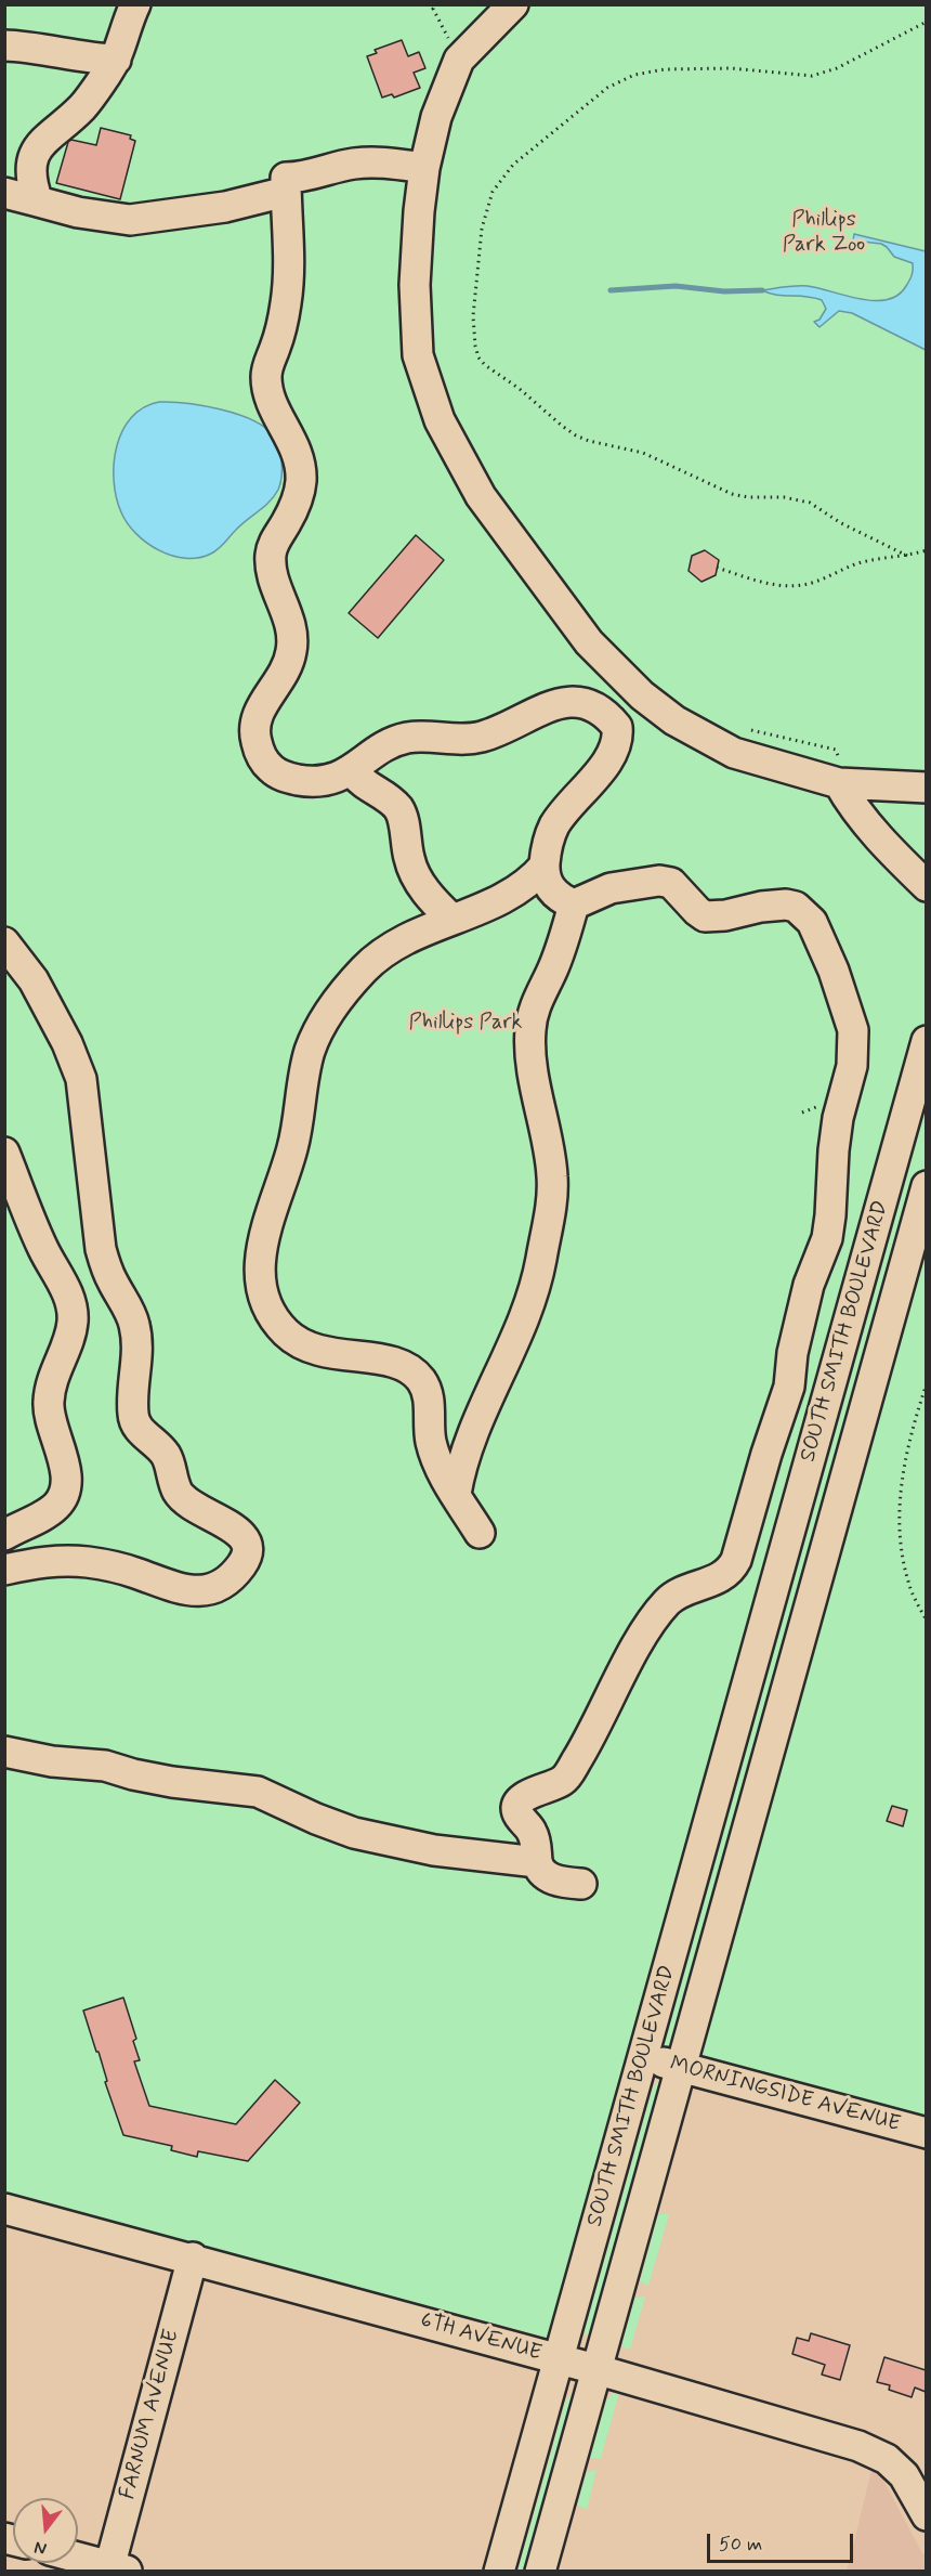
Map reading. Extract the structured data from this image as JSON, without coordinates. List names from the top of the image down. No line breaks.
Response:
{"streets":{"street":["SOUTH SMITH BOULEVARD","MORNINGSIDE AVENUE","6TH AVENUE","FARNUM AVENUE"]},"crossings":[["SOUTH SMITH BOULEVARD","MORNINGSIDE AVENUE"],["SOUTH SMITH BOULEVARD","6TH AVENUE"],["6TH AVENUE","FARNUM AVENUE"]],"parks":["Phillips Park Zoo","Phillips Park"],"scale_bar":"50 m","north":"bottom"}
